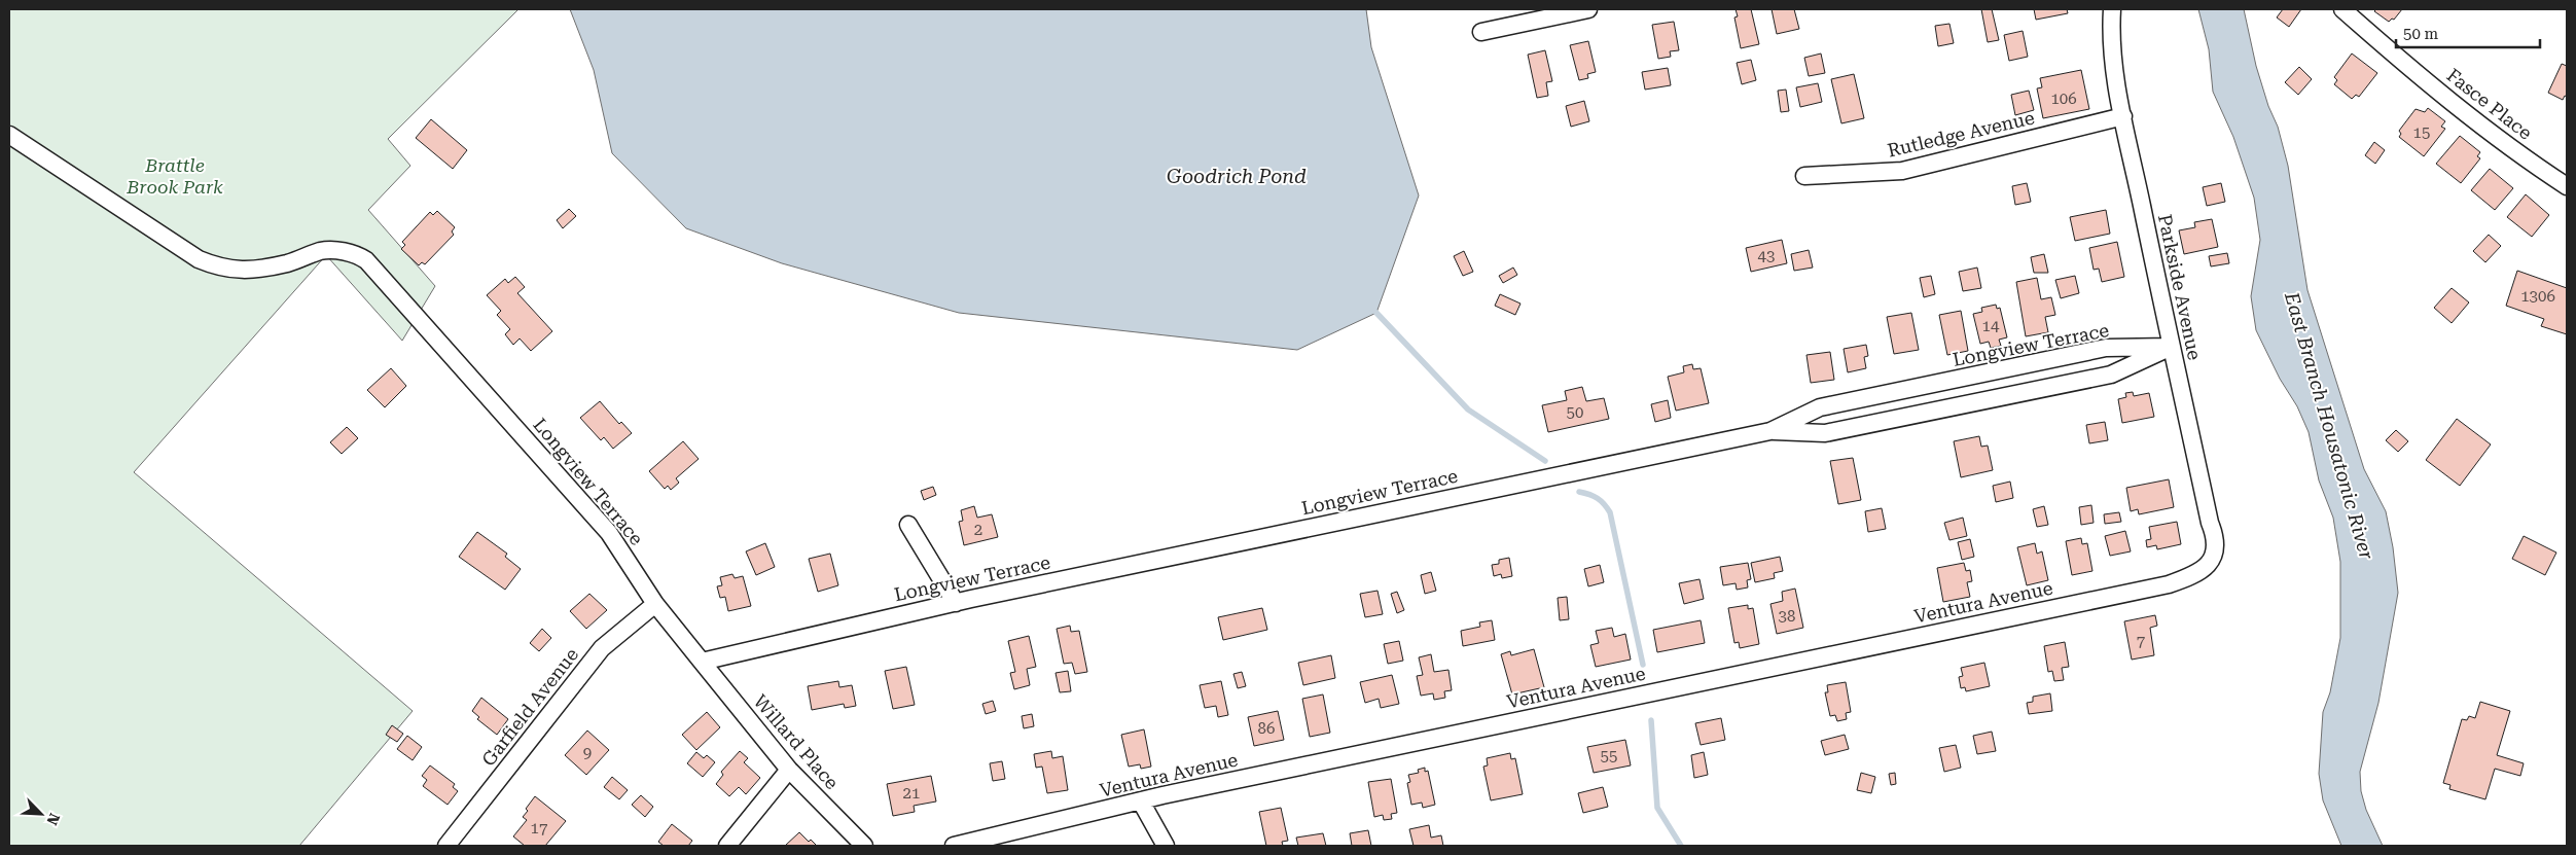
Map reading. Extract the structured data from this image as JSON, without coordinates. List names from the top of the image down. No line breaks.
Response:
{"streets":{"street":["Fasce Place","Rutledge Avenue","Parkside Avenue","Longview Terrace","Ventura Avenue","Garfield Avenue","Willard Place"]},"crossings":[["Rutledge Avenue","Parkside Avenue"],["Parkside Avenue","Longview Terrace"],["Parkside Avenue","Ventura Avenue"],["Longview Terrace","Garfield Avenue"],["Longview Terrace","Willard Place"]],"water":["Goodrich Pond","East Branch Housatonic River"],"parks":["Brattle Brook Park"],"house_numbers":["106","15","43","1306","14","50","2","38","7","86","9","55","21","17"],"scale_bar":"50 m","north":"bottom right"}
